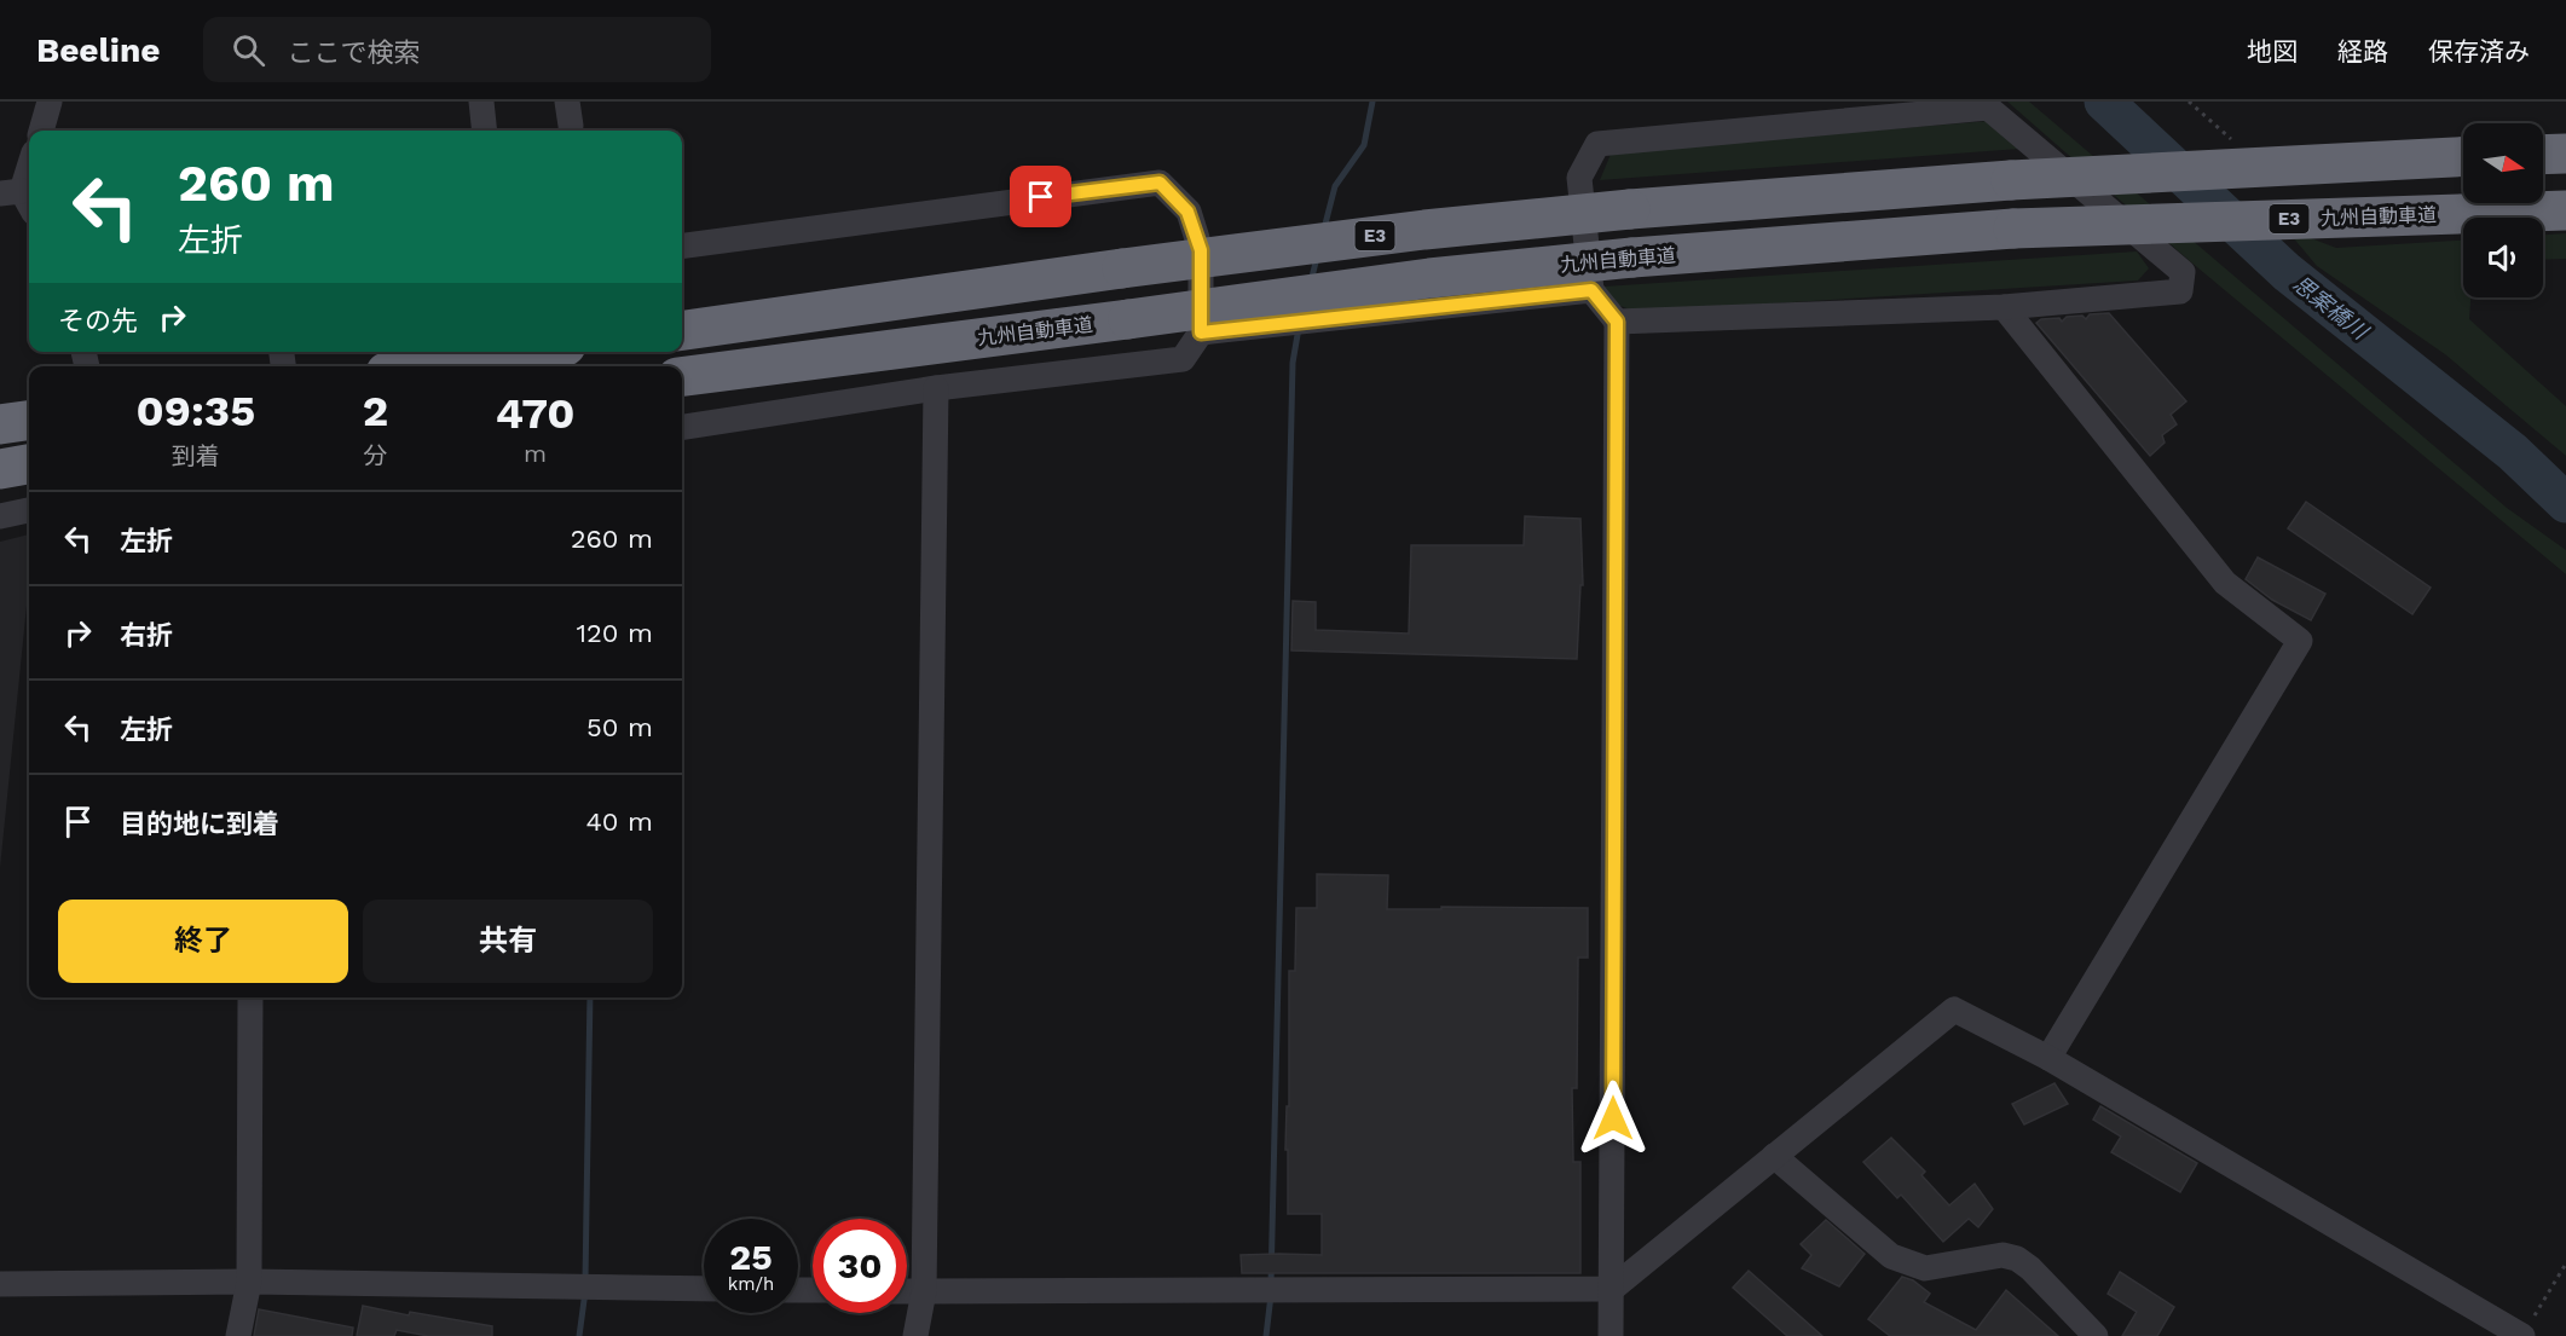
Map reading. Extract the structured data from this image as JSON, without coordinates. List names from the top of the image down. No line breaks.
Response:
{"streets":{"highway":["九州自動車道","E3"]},"water":["思案橋川"],"north":"right","page":{"header":"Beeline","search":"ここで検索","nav":["地図","経路","保存済み"],"turn":["260 m","左折"],"then":"その先","eta":["09:35","到着","2","分","470","m"],"list":[{"name":"左折","value":"260 m"},{"name":"右折","value":"120 m"},{"name":"左折","value":"50 m"},{"name":"目的地に到着","value":"40 m"}],"buttons":["終了","共有"],"speed":"25 km/h","limit":"30"}}
